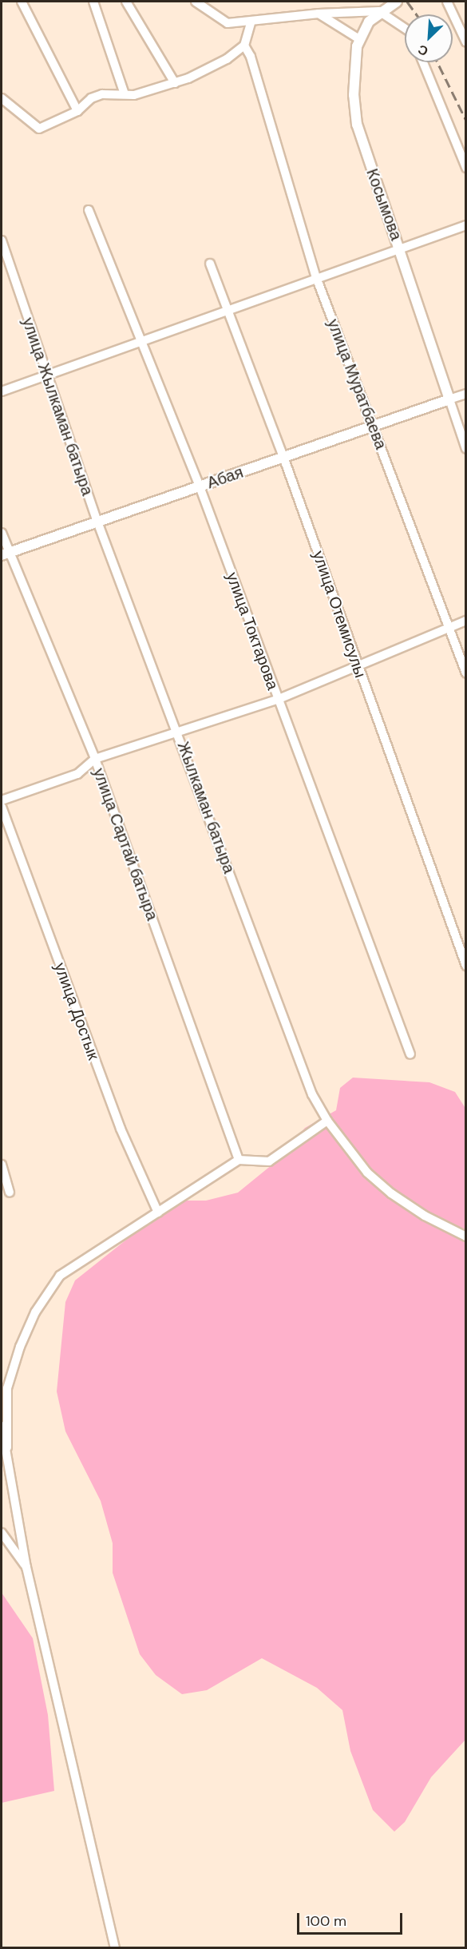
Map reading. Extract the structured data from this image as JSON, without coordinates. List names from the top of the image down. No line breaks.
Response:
{"streets":{"street":["Косымова","улица Муратбаева","улица Жылкаман батыра","Абая","улица Отемисулы","улица Токтарова","Жылкаман батыра","улица Сартай батыра","улица Достык"]},"crossings":[["Косымова","Абая"],["улица Муратбаева","Абая"],["улица Жылкаман батыра","Абая"],["улица Жылкаман батыра","Жылкаман батыра"],["Абая","улица Отемисулы"],["Абая","улица Токтарова"],["Абая","Жылкаман батыра"],["Абая","улица Сартай батыра"]],"scale_bar":"100 m","north":"bottom left"}
